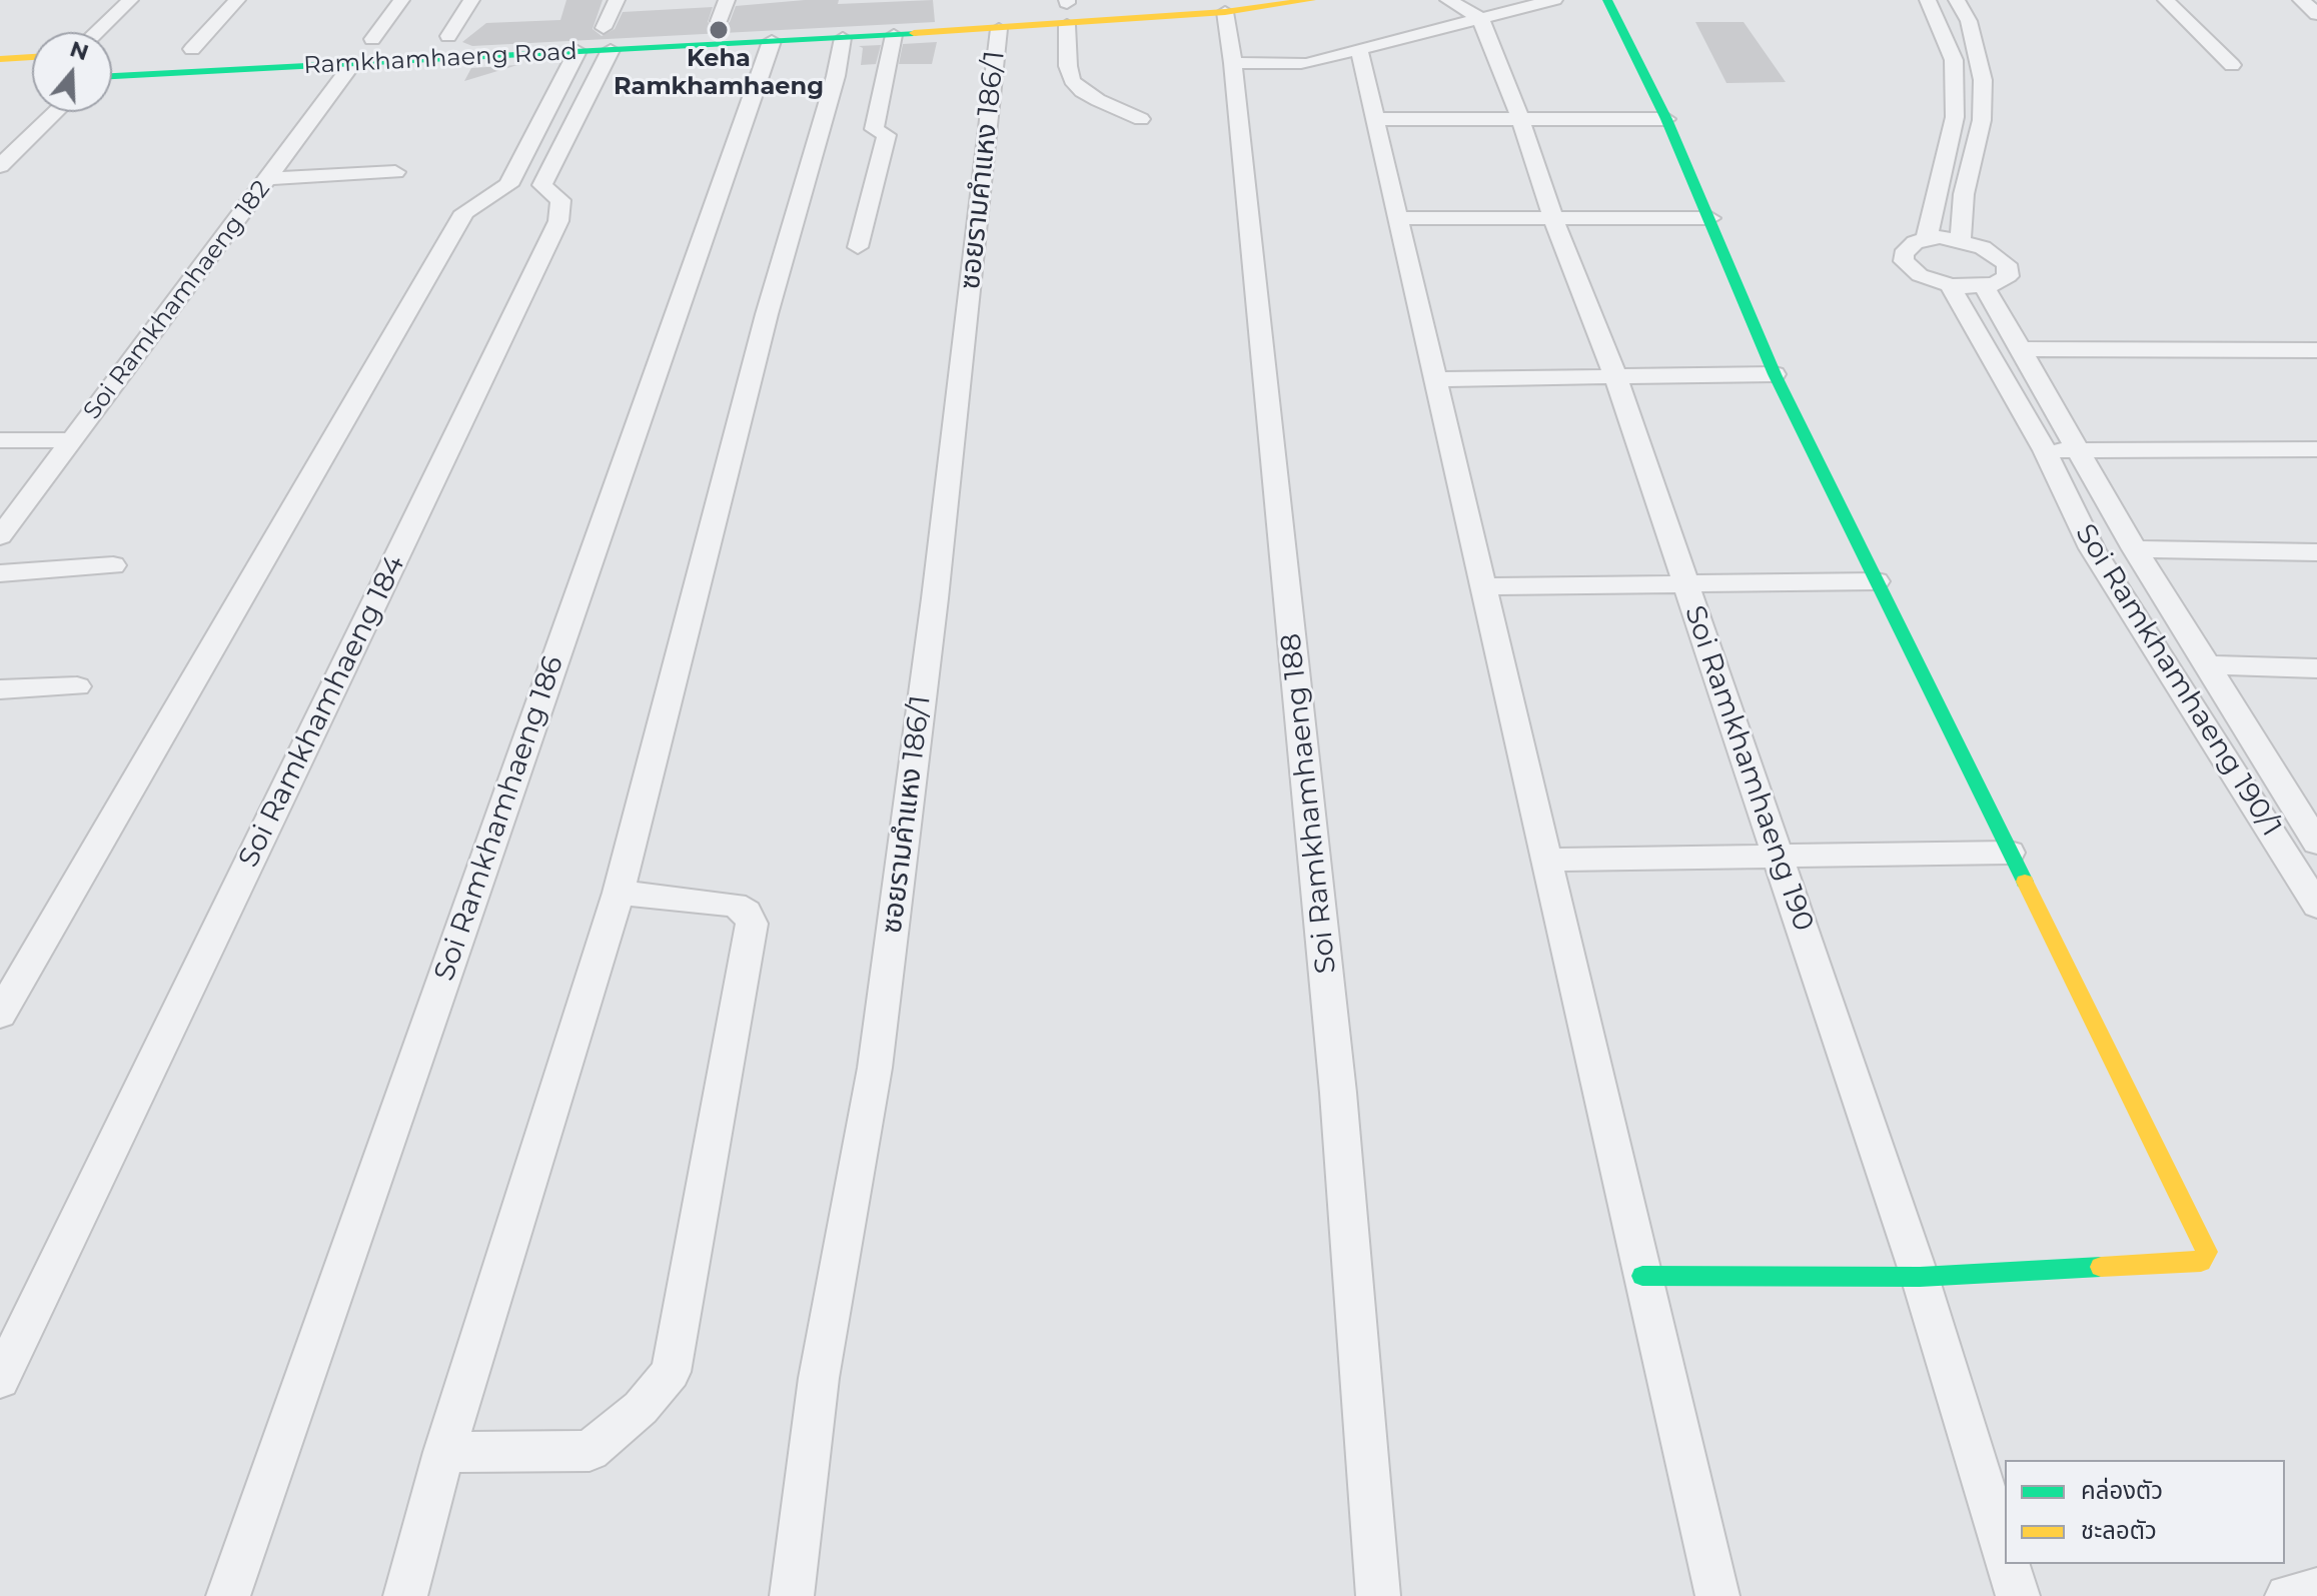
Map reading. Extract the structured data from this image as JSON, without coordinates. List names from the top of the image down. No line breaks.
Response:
{"streets":{"street":["Ramkhamhaeng Road","ซอยรามคำแหง 186/1","Soi Ramkhamhaeng 182","Soi Ramkhamhaeng 190/1","Soi Ramkhamhaeng 184","Soi Ramkhamhaeng 190","Soi Ramkhamhaeng 188","Soi Ramkhamhaeng 186"]},"crossings":[["Ramkhamhaeng Road","ซอยรามคำแหง 186/1"],["Ramkhamhaeng Road","Soi Ramkhamhaeng 182"],["Ramkhamhaeng Road","Soi Ramkhamhaeng 188"],["Ramkhamhaeng Road","Soi Ramkhamhaeng 186"]],"places":["Keha Ramkhamhaeng"],"legend":["คล่องตัว","ชะลอตัว"],"north":"top"}
